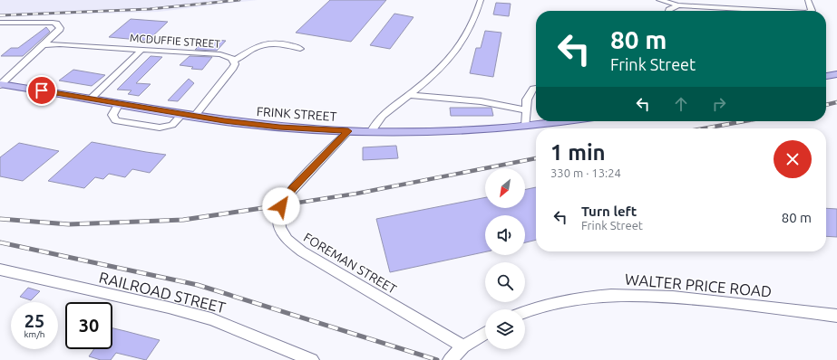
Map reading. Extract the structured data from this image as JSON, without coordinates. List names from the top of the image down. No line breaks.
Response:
{"streets":{"main road":["FRINK STREET"],"street":["MCDUFFIE STREET","FOREMAN STREET","WALTER PRICE ROAD","RAILROAD STREET"]},"crossings":[["MCDUFFIE STREET","FRINK STREET"],["FRINK STREET","FOREMAN STREET"]],"north":"bottom left","page":{"turn":["80 m","Frink Street"],"heading":["1 min","330 m · 13:24"],"list":[{"name":"Turn left","note":"Frink Street","value":"80 m"}],"speed":"25 km/h","limit":"30"}}
